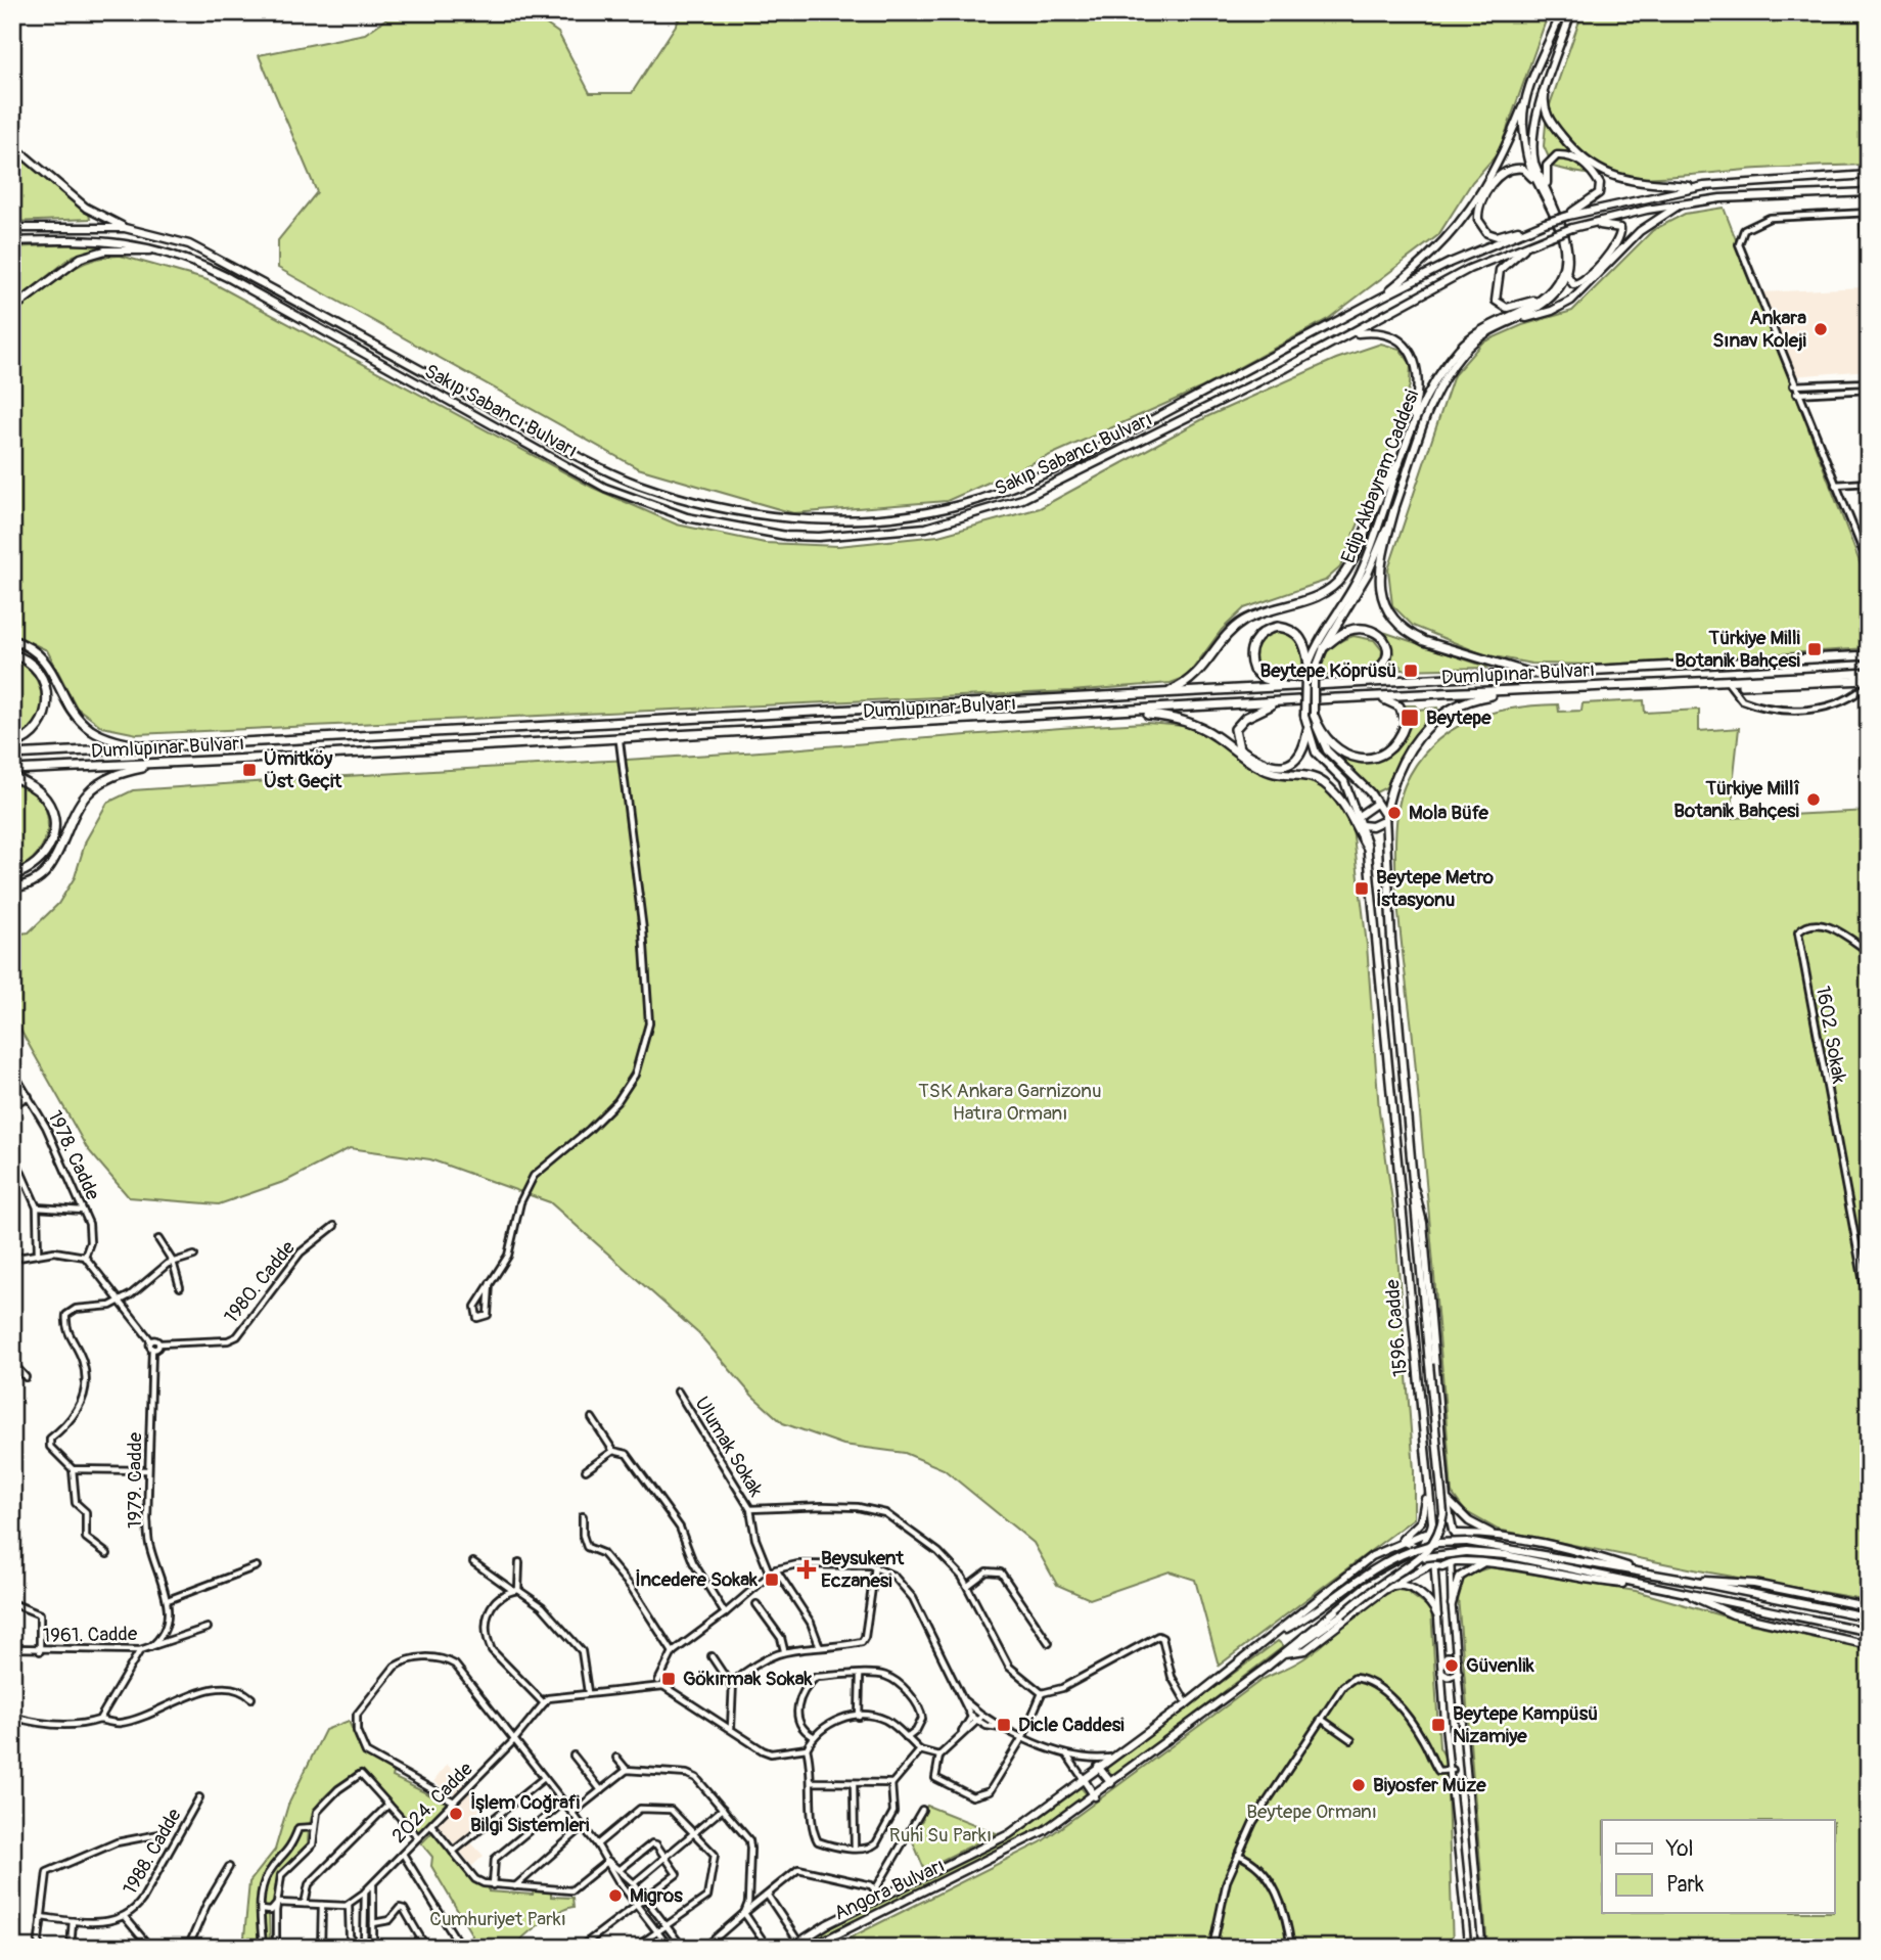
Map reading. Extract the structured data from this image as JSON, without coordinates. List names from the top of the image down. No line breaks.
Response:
{"streets":{"highway":["Dumlupınar Bulvarı"],"main road":["Sakıp Sabancı Bulvarı","Edip Akbayram Caddesi","1596. Cadde","Angora Bulvarı"],"street":["1602. Sokak","1978. Cadde","1980. Cadde","Ulumak Sokak","1979. Cadde","1961. Cadde","2024. Cadde","1988. Cadde"]},"crossings":[["Edip Akbayram Caddesi","1596. Cadde"],["1980. Cadde","1979. Cadde"],["1596. Cadde","Angora Bulvarı"],["1979. Cadde","1961. Cadde"]],"parks":["TSK Ankara Garnizonu Hatıra Ormanı","Beytepe Ormanı","Ruhi Su Parkı","Cumhuriyet Parkı"],"places":{"other":["Ankara Sınav Koleji","Türkiye Millî Botanik Bahçesi","Mola Büfe","Güvenlik","Biyosfer Müze","İşlem Coğrafi Bilgi Sistemleri","Migros"],"transit":["Türkiye Milli Botanik Bahçesi","Beytepe Köprüsü","Beytepe","Ümitköy Üst Geçit","Beytepe Metro İstasyonu","İncedere Sokak","Gökırmak Sokak","Dicle Caddesi","Beytepe Kampüsü Nizamiye"],"health":["Beysukent Eczanesi"]},"legend":["Yol","Park"]}
